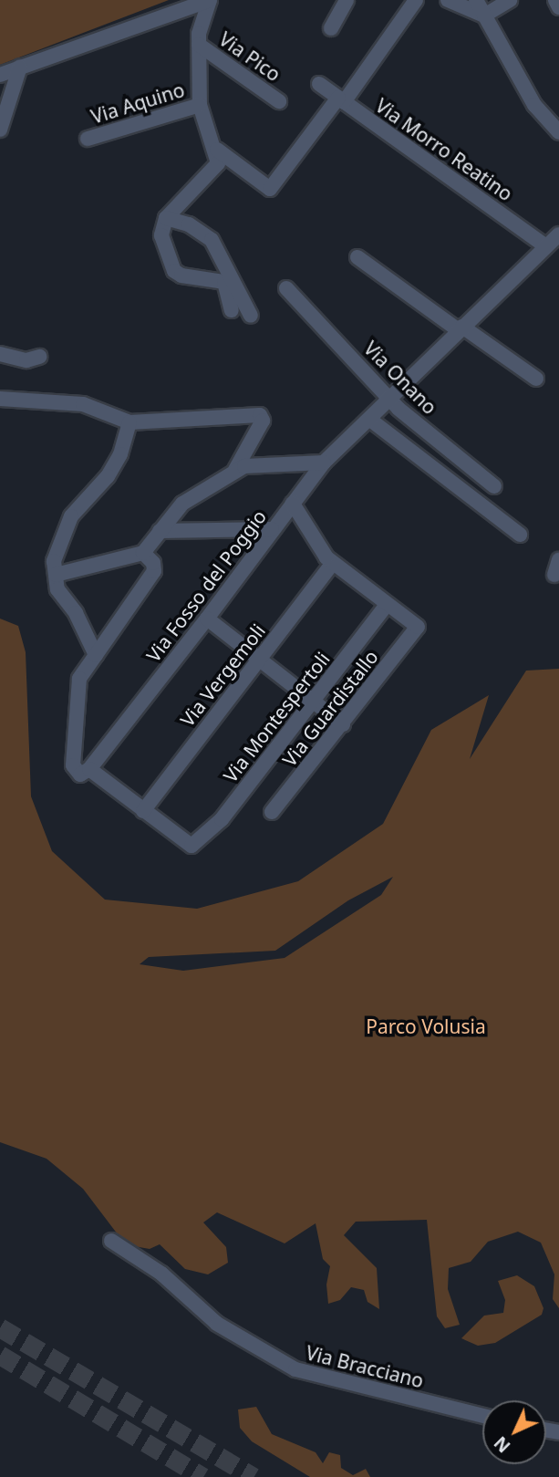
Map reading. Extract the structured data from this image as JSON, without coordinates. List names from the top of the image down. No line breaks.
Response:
{"streets":{"street":["Via Pico","Via Aquino","Via Morro Reatino","Via Onano","Via Fosso del Poggio","Via Vergemoli","Via Guardistallo","Via Montespertoli","Via Bracciano"]},"crossings":[["Via Morro Reatino","Via Fosso del Poggio"],["Via Onano","Via Fosso del Poggio"],["Via Vergemoli","Via Montespertoli"],["Via Guardistallo","Via Montespertoli"]],"parks":["Parco Volusia"],"north":"bottom left"}
